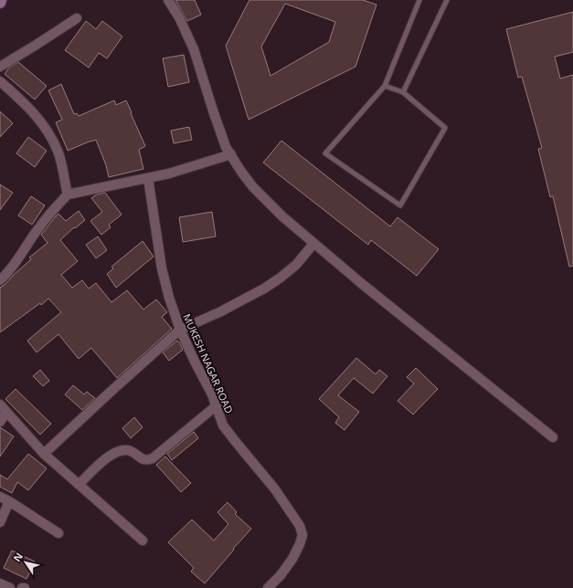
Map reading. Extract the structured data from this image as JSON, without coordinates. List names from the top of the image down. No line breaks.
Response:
{"streets":{"street":["MUKESH NAGAR ROAD"]},"north":"top left"}
